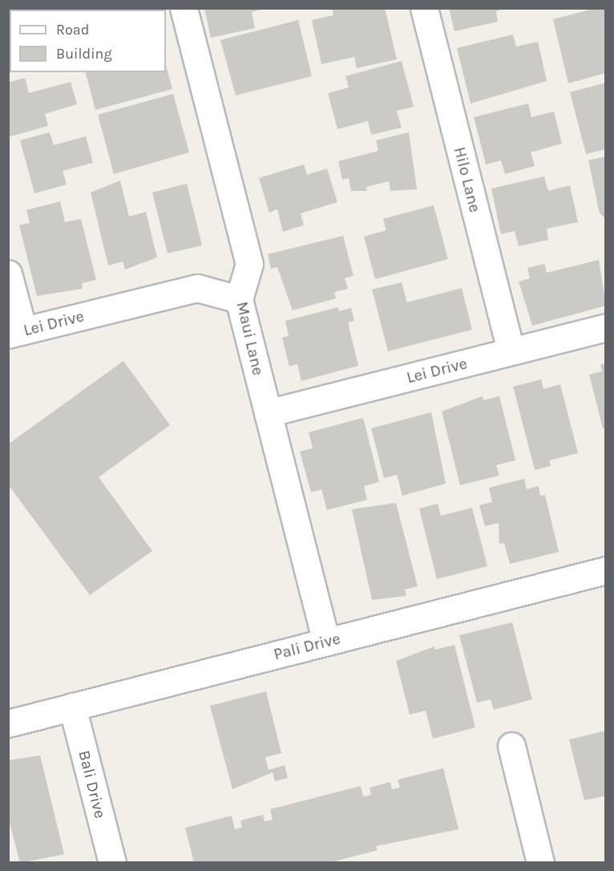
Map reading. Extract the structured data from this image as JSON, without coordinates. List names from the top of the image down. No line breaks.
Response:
{"streets":{"street":["Hilo Lane","Lei Drive","Maui Lane","Pali Drive","Bali Drive"]},"crossings":[["Hilo Lane","Lei Drive"],["Lei Drive","Maui Lane"],["Maui Lane","Pali Drive"],["Pali Drive","Bali Drive"]],"legend":["Road","Building"]}
